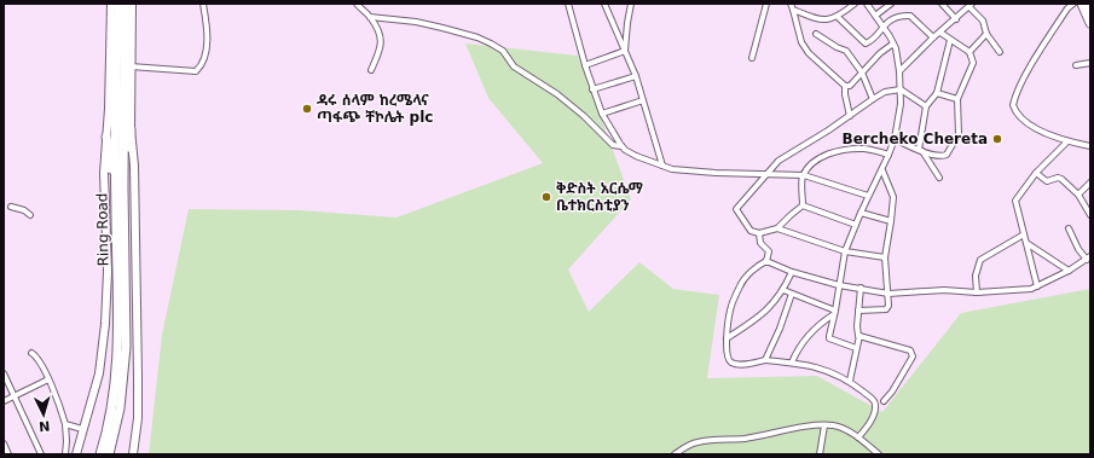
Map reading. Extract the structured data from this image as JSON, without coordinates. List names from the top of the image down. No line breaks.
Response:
{"streets":{"main road":["Ring Road"]},"places":["ዳሩ ሰላም ከረሜላና ጣፋጭ ቸኮሌት plc","Bercheko Chereta","ቅድስት አርሴማ ቤተክርስቲያን"],"north":"bottom"}
